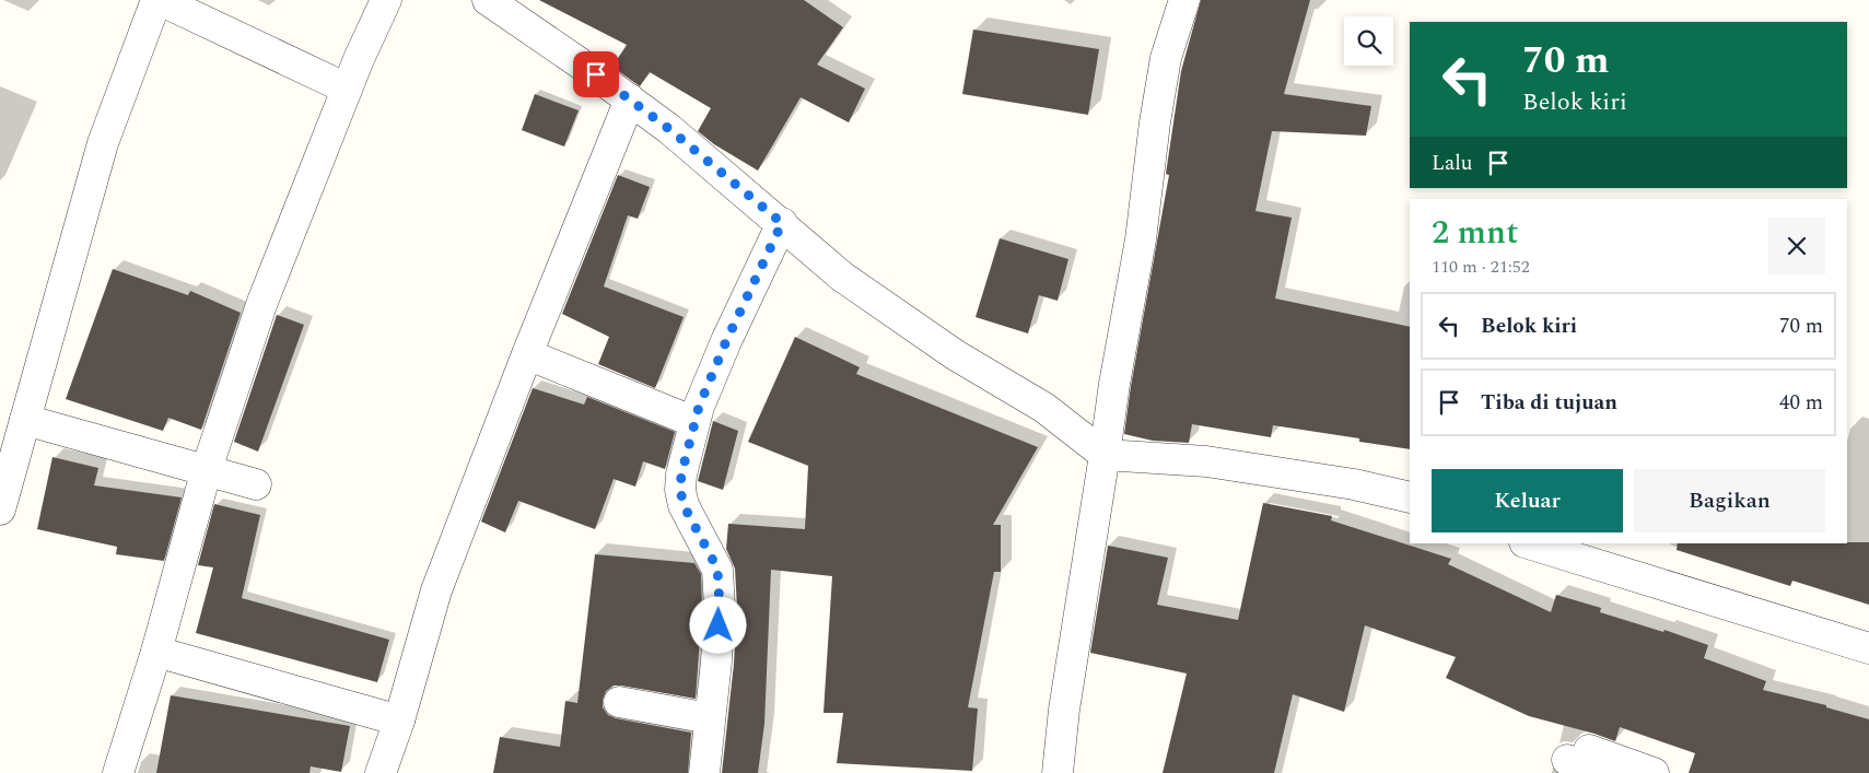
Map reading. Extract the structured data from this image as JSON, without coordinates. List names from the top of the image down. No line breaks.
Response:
{"page":{"turn":["70 m","Belok kiri"],"then":"Lalu","heading":["2 mnt","110 m · 21:52"],"list":[{"name":"Belok kiri","value":"70 m"},{"name":"Tiba di tujuan","value":"40 m"}],"buttons":["Keluar","Bagikan"]}}
